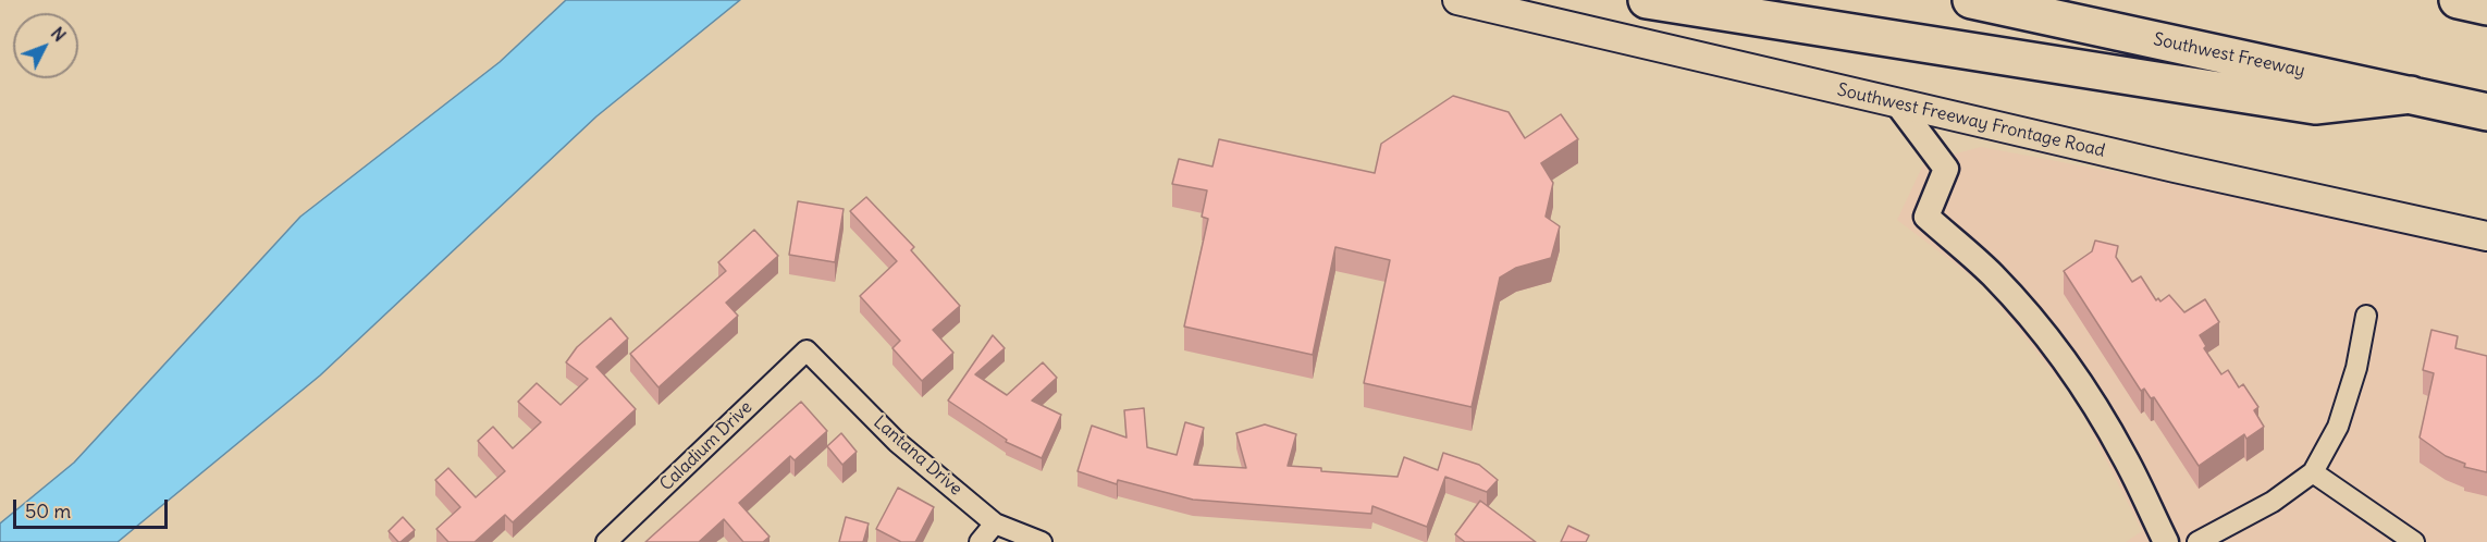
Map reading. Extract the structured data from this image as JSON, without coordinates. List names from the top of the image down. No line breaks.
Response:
{"streets":{"highway":["Southwest Freeway"],"main road":["Southwest Freeway Frontage Road"],"street":["Caladium Drive","Lantana Drive"]},"crossings":[["Caladium Drive","Lantana Drive"]],"scale_bar":"50 m","north":"top right"}
